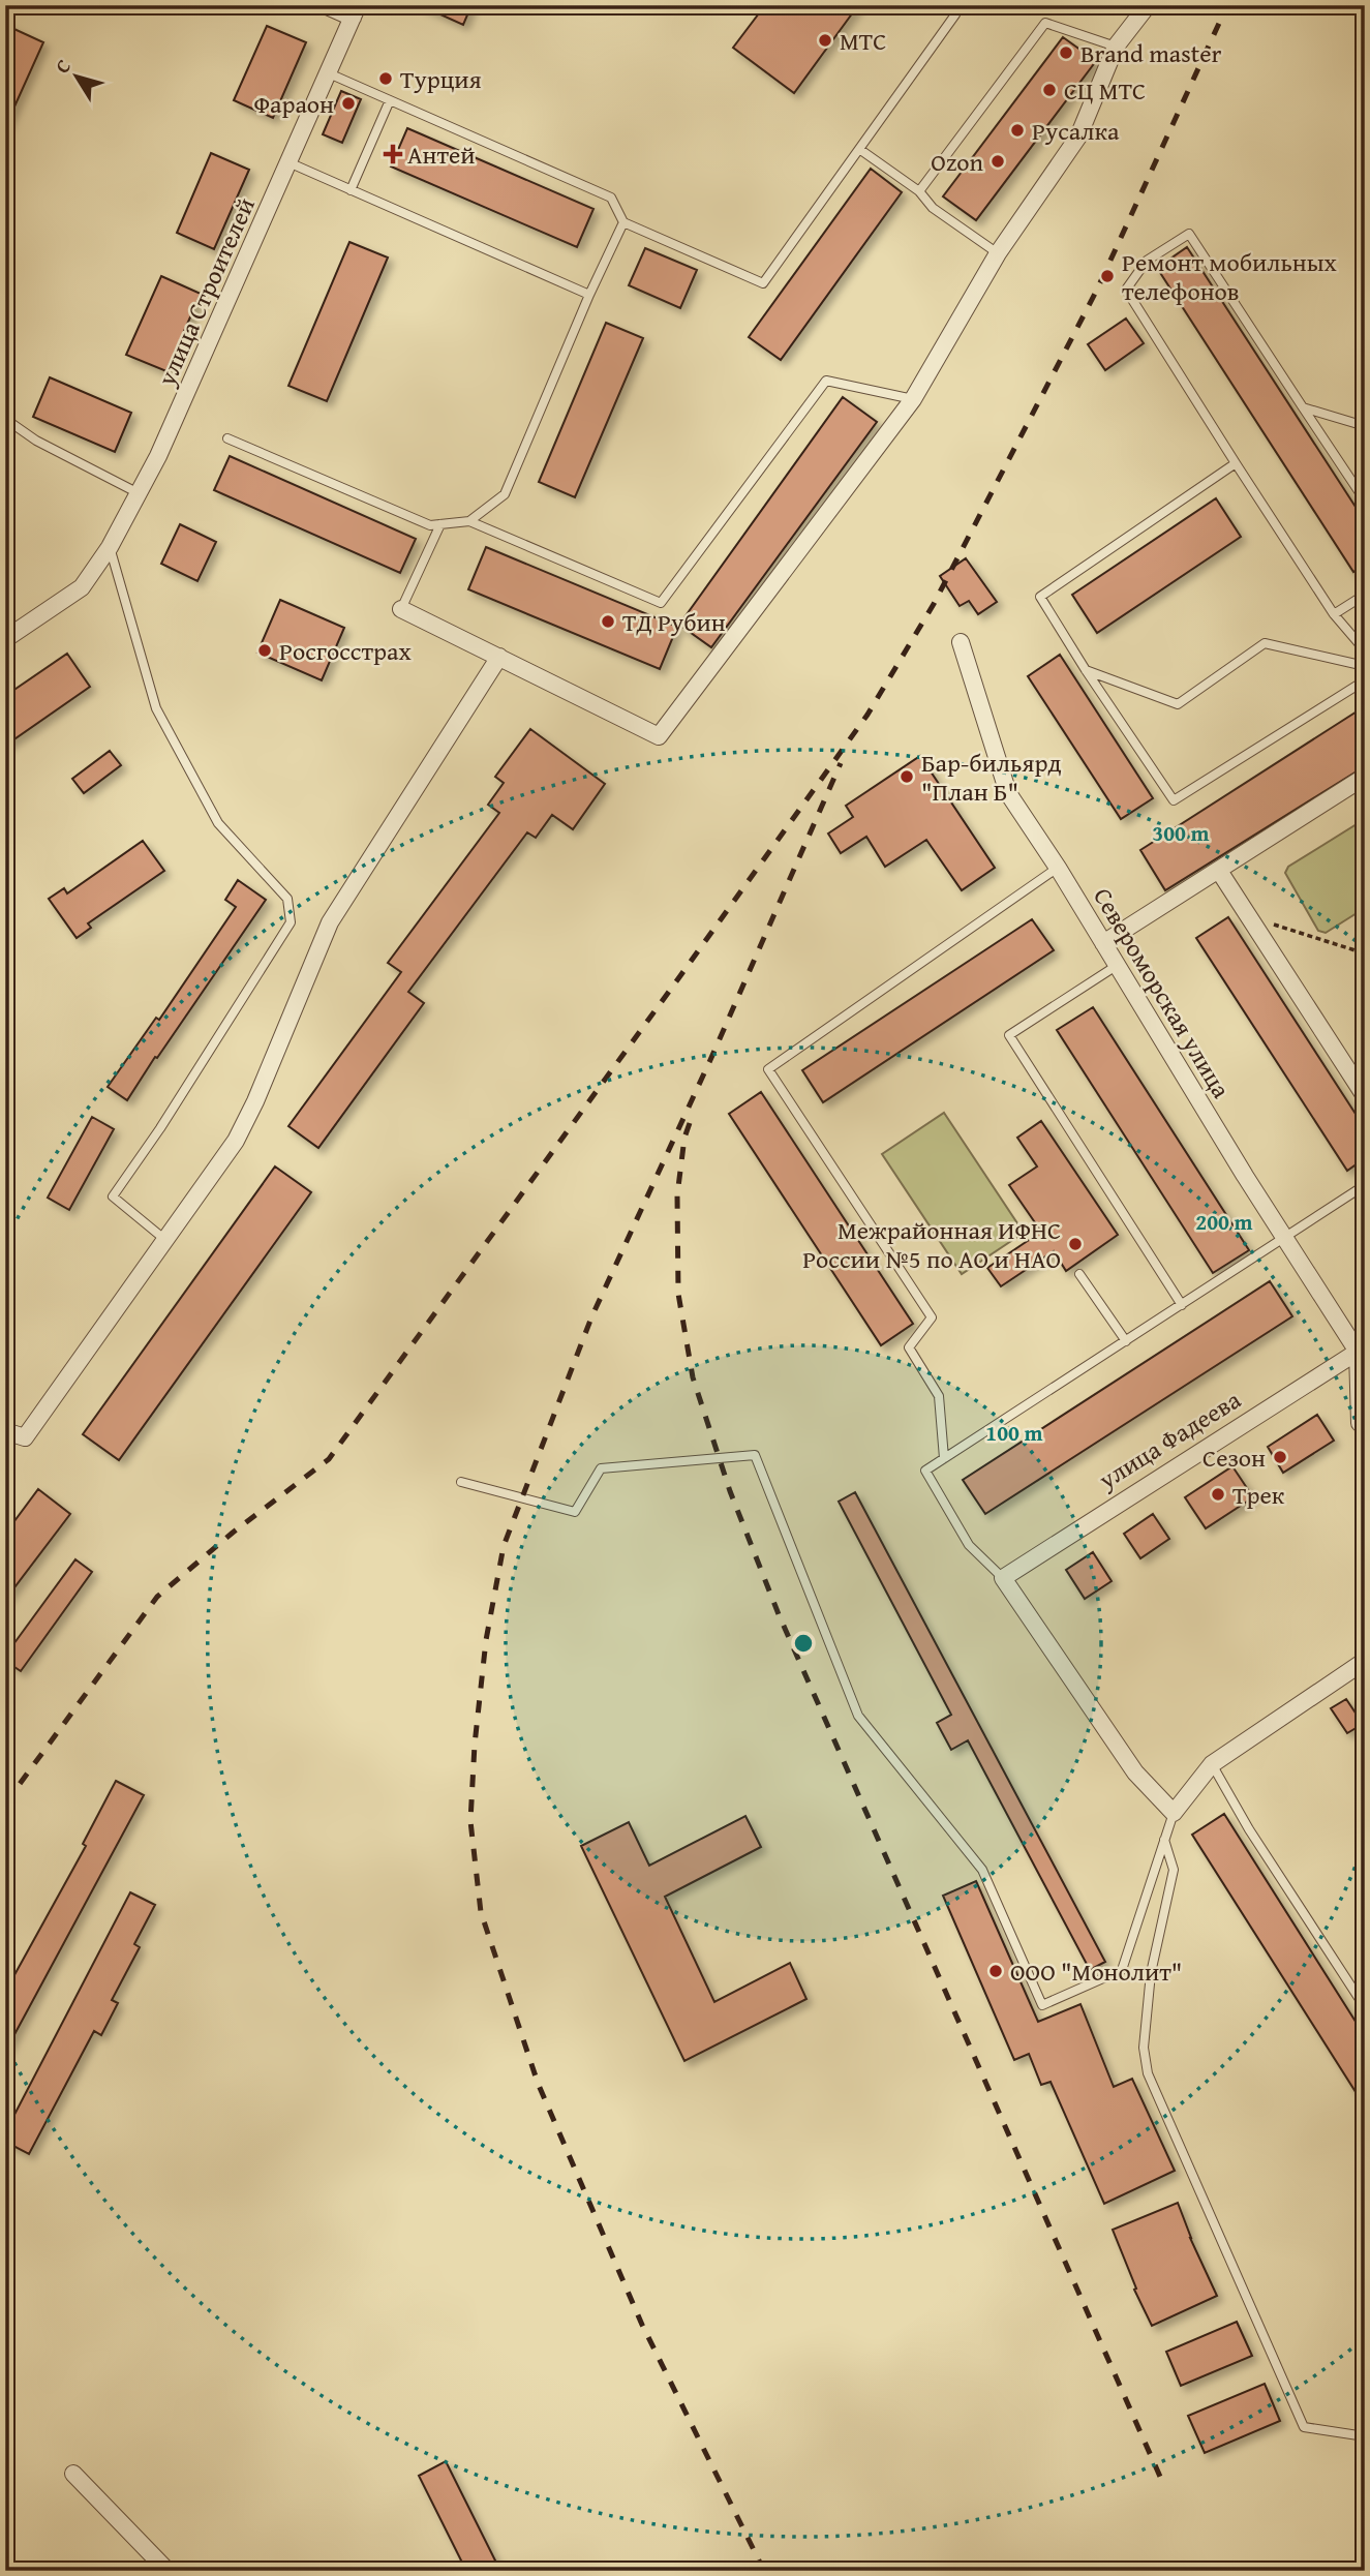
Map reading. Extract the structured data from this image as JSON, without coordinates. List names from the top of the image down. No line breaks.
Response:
{"streets":{"street":["улица Строителей","Североморская улица","улица Фадеева"]},"crossings":[["Североморская улица","улица Фадеева"]],"places":{"other":["МТС","Brand master","Турция","СЦ МТС","Фараон","Русалка","Ozon","Ремонт мобильных телефонов","ТД Рубин","Росгосстрах","Бар-бильярд \"План Б\"","Межрайонная ИФНС России №5 по АО и НАО","Сезон","Трек","ООО \"Монолит\""],"health":["Антей"]},"north":"top left","rings":["300 m","200 m","100 m"]}
